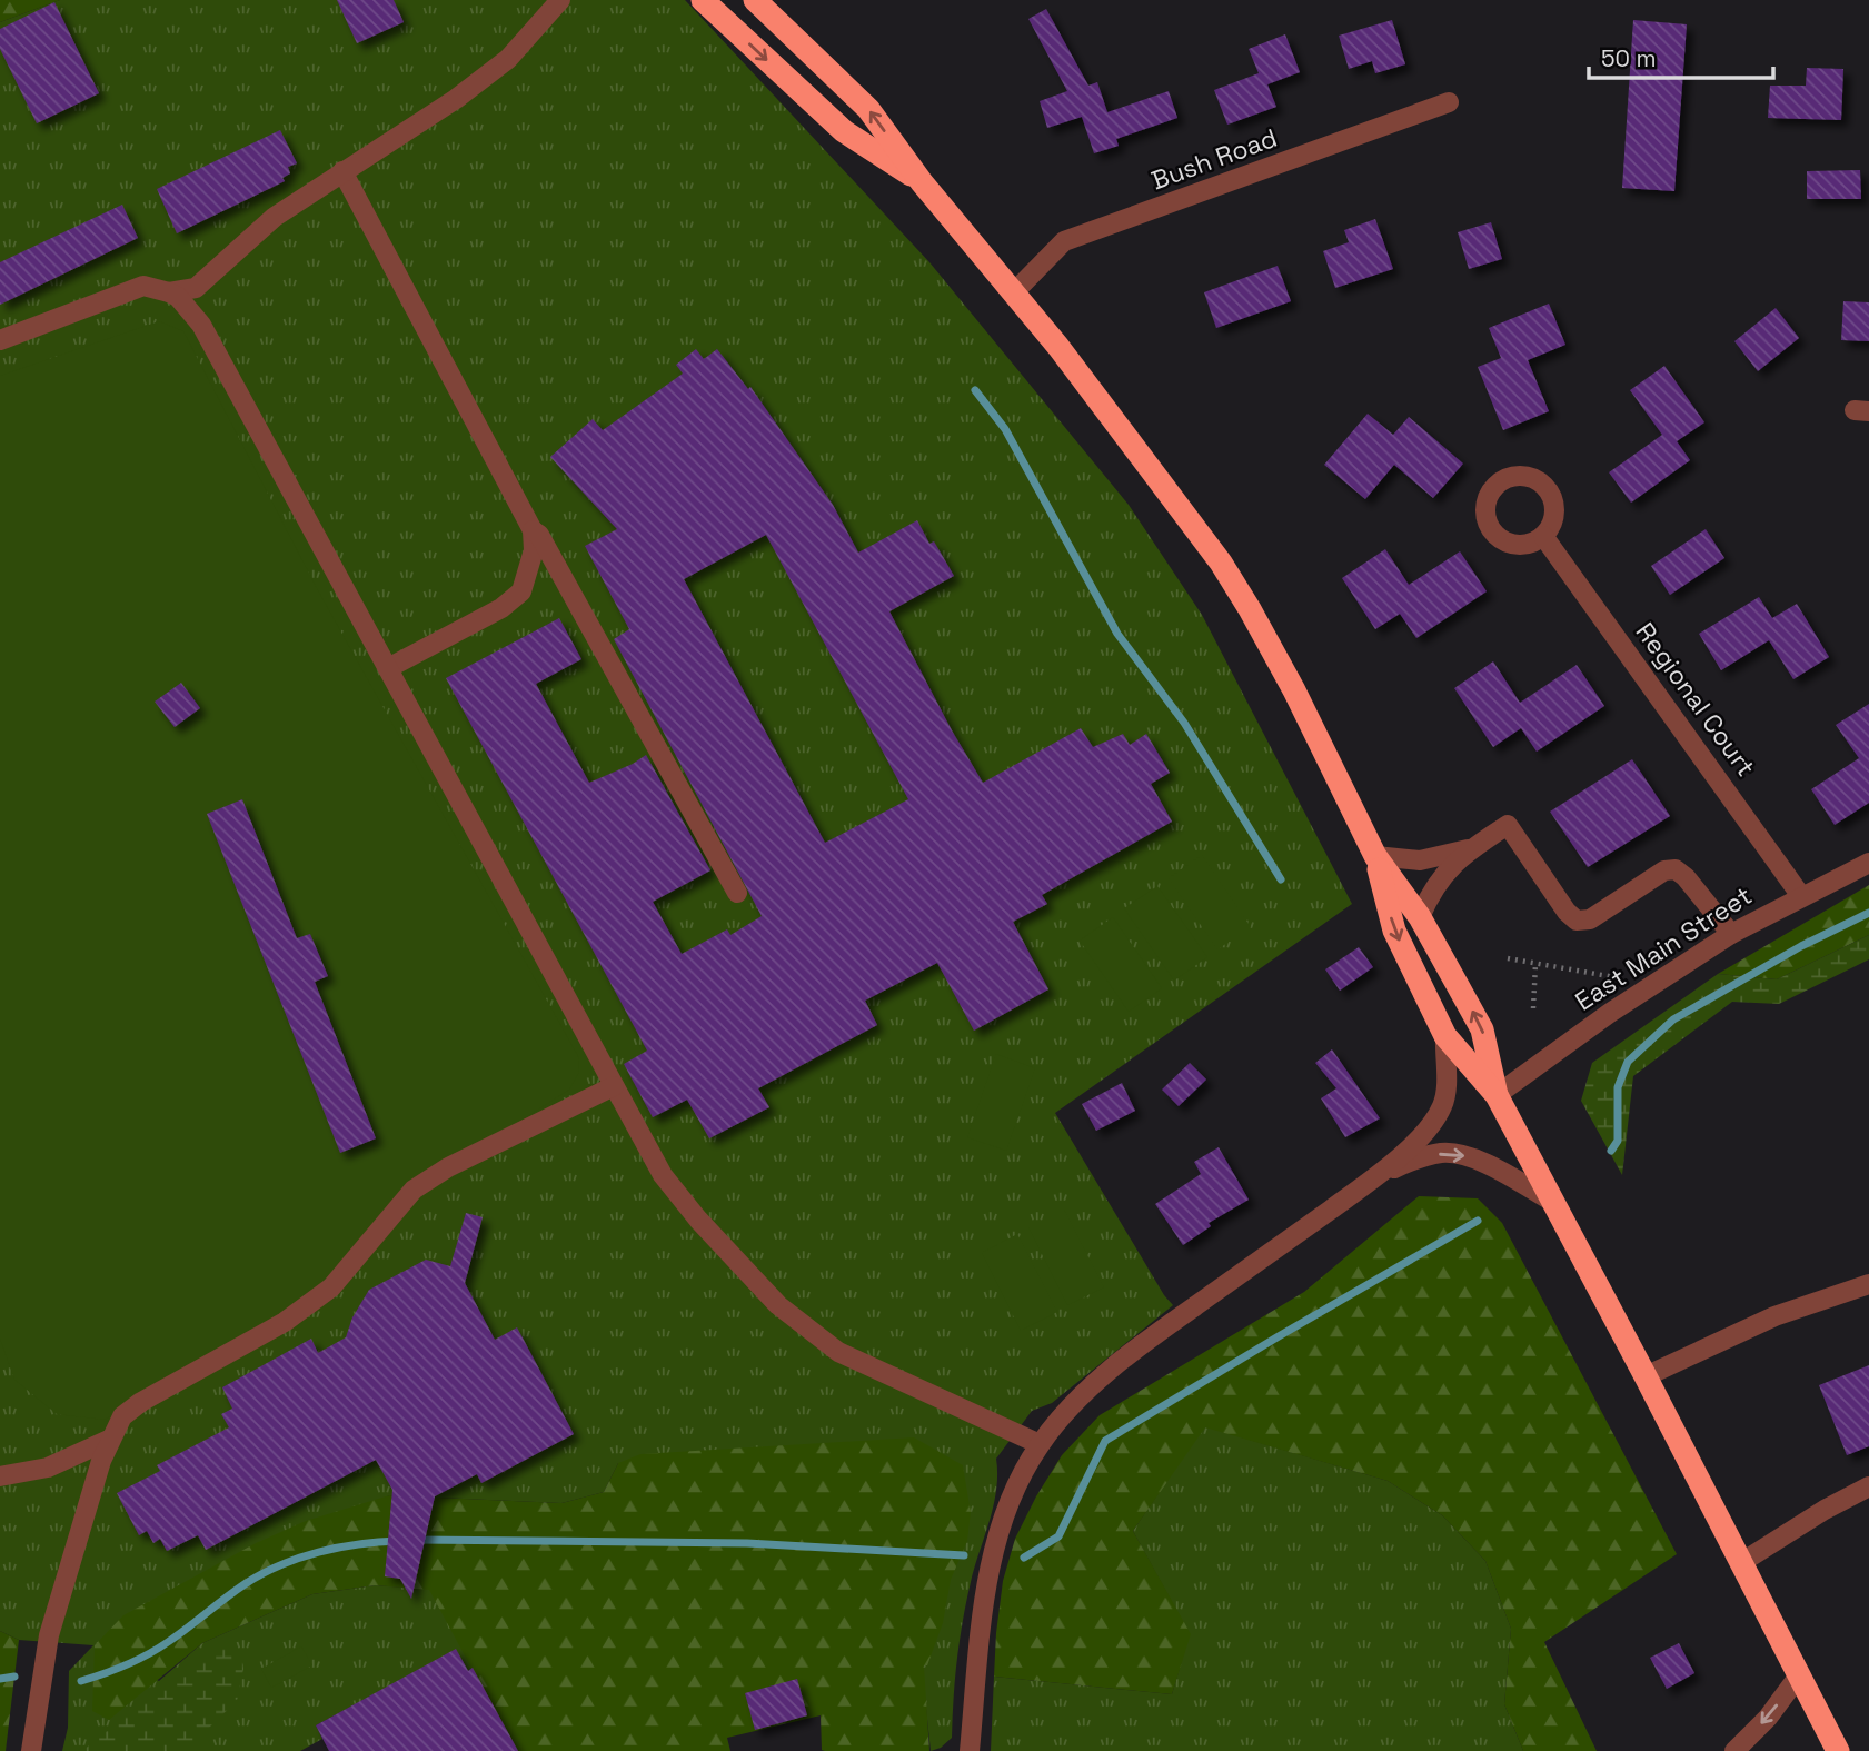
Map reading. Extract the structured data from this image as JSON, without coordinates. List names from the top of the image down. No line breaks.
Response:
{"streets":{"street":["Bush Road","Regional Court","East Main Street"]},"crossings":[["Regional Court","East Main Street"]],"scale_bar":"50 m"}
